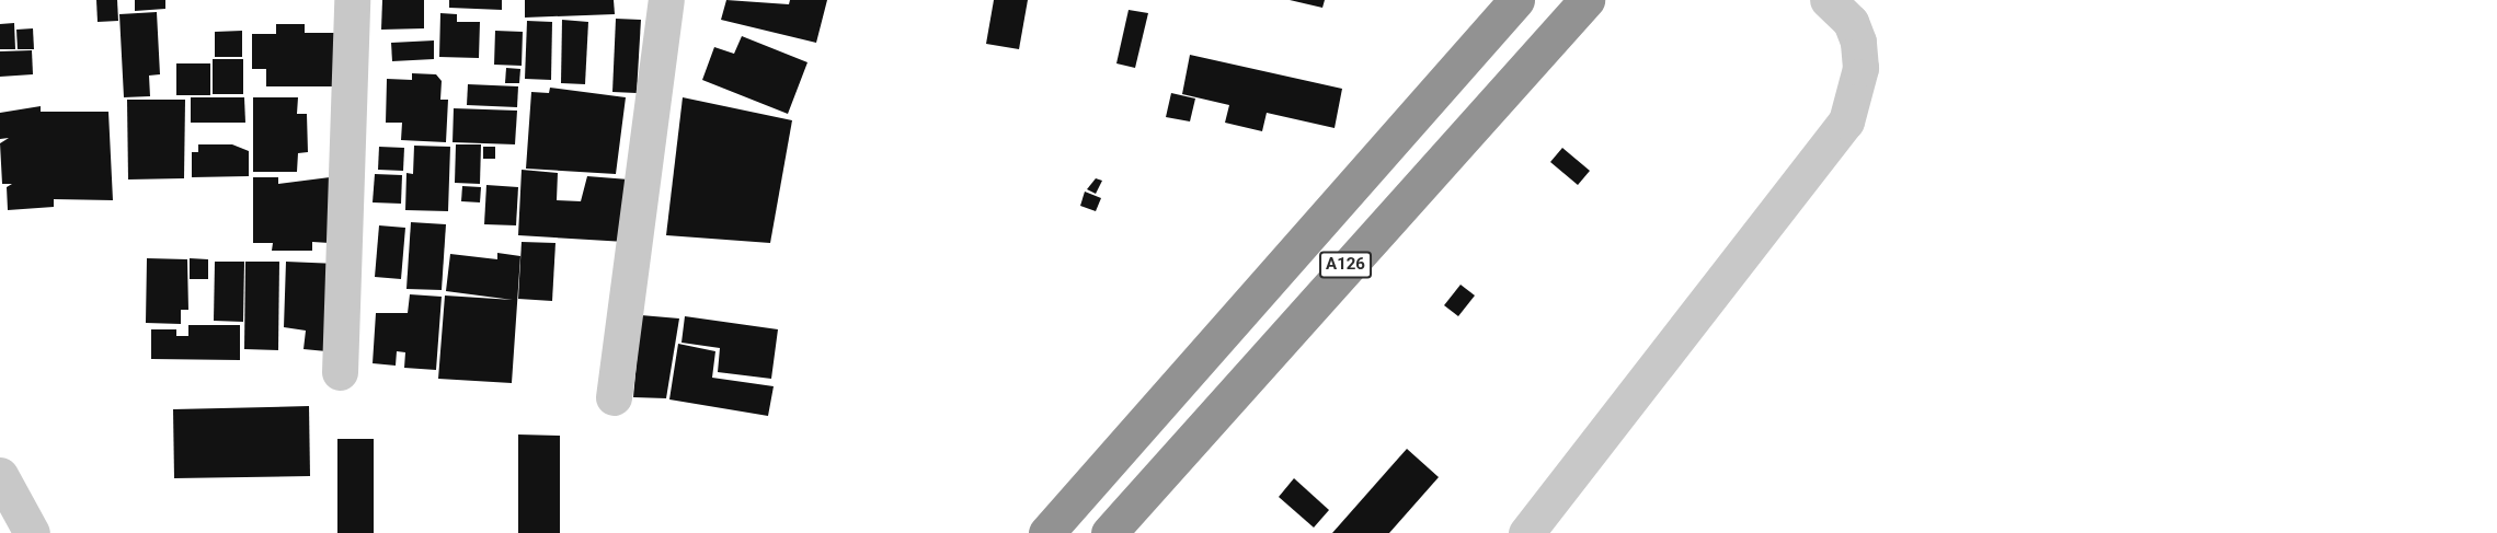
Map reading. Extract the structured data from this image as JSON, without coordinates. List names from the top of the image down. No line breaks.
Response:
{"streets":{"highway":["A126"]}}
